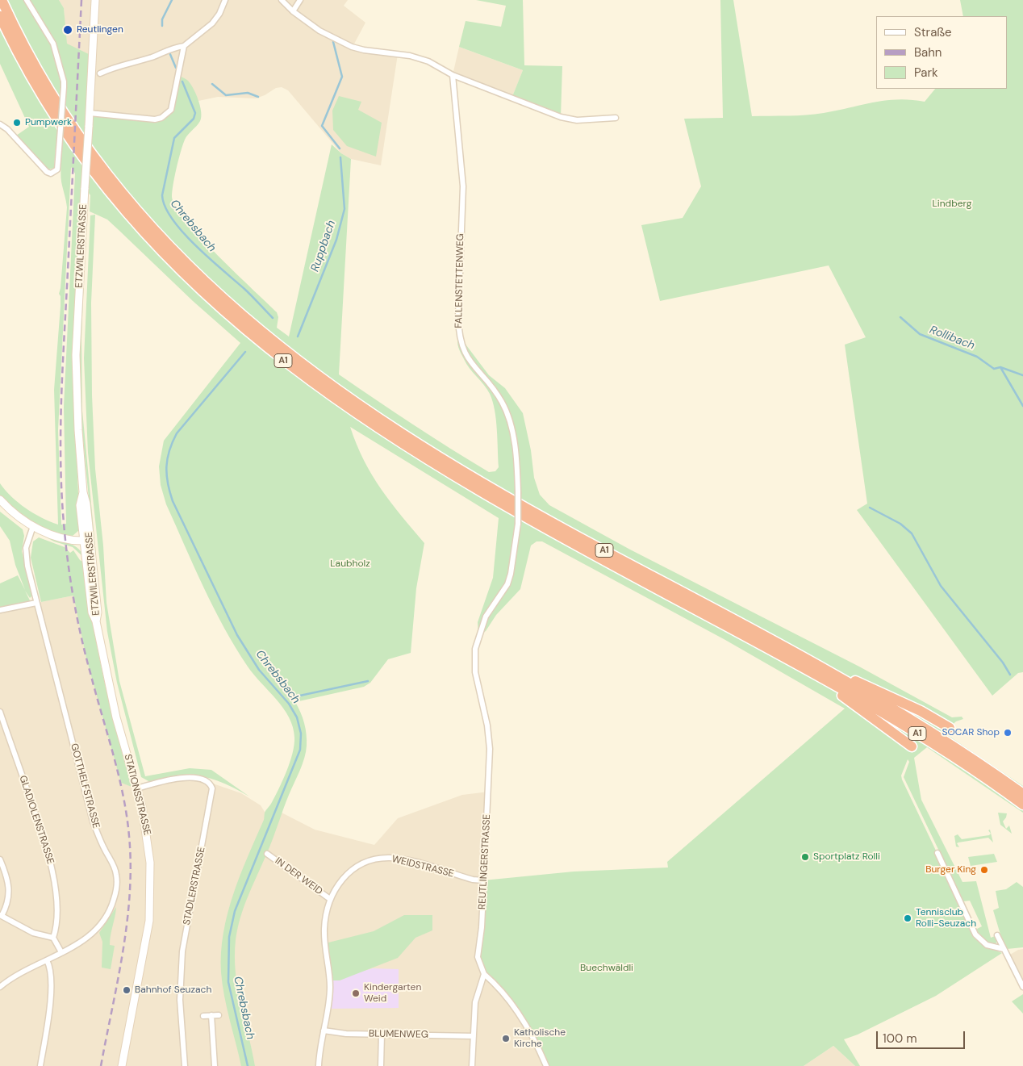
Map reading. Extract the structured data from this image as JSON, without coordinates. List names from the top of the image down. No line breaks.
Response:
{"streets":{"highway":["A1"],"main road":["ETZWILERSTRASSE","STATIONSSTRASSE"],"street":["FALLENSTETTENWEG","GOTTHELFSTRASSE","GLADIOLENSTRASSE","REUTLINGERSTRASSE","WEIDSTRASSE","IN DER WEID","STADLERSTRASSE","BLUMENWEG"]},"crossings":[["ETZWILERSTRASSE","STATIONSSTRASSE"],["FALLENSTETTENWEG","REUTLINGERSTRASSE"],["STATIONSSTRASSE","STADLERSTRASSE"],["REUTLINGERSTRASSE","WEIDSTRASSE"],["WEIDSTRASSE","IN DER WEID"],["WEIDSTRASSE","BLUMENWEG"]],"water":["Chrebsbach","Ruppbach","Rollibach"],"parks":["Lindberg","Laubholz","Buechwäldli"],"places":["Reutlingen","Pumpwerk","SOCAR Shop","Sportplatz Rolli","Burger King","Tennisclub Rolli-Seuzach","Bahnhof Seuzach","Kindergarten Weid","Katholische Kirche"],"legend":["Straße","Bahn","Park"],"scale_bar":"100 m"}
